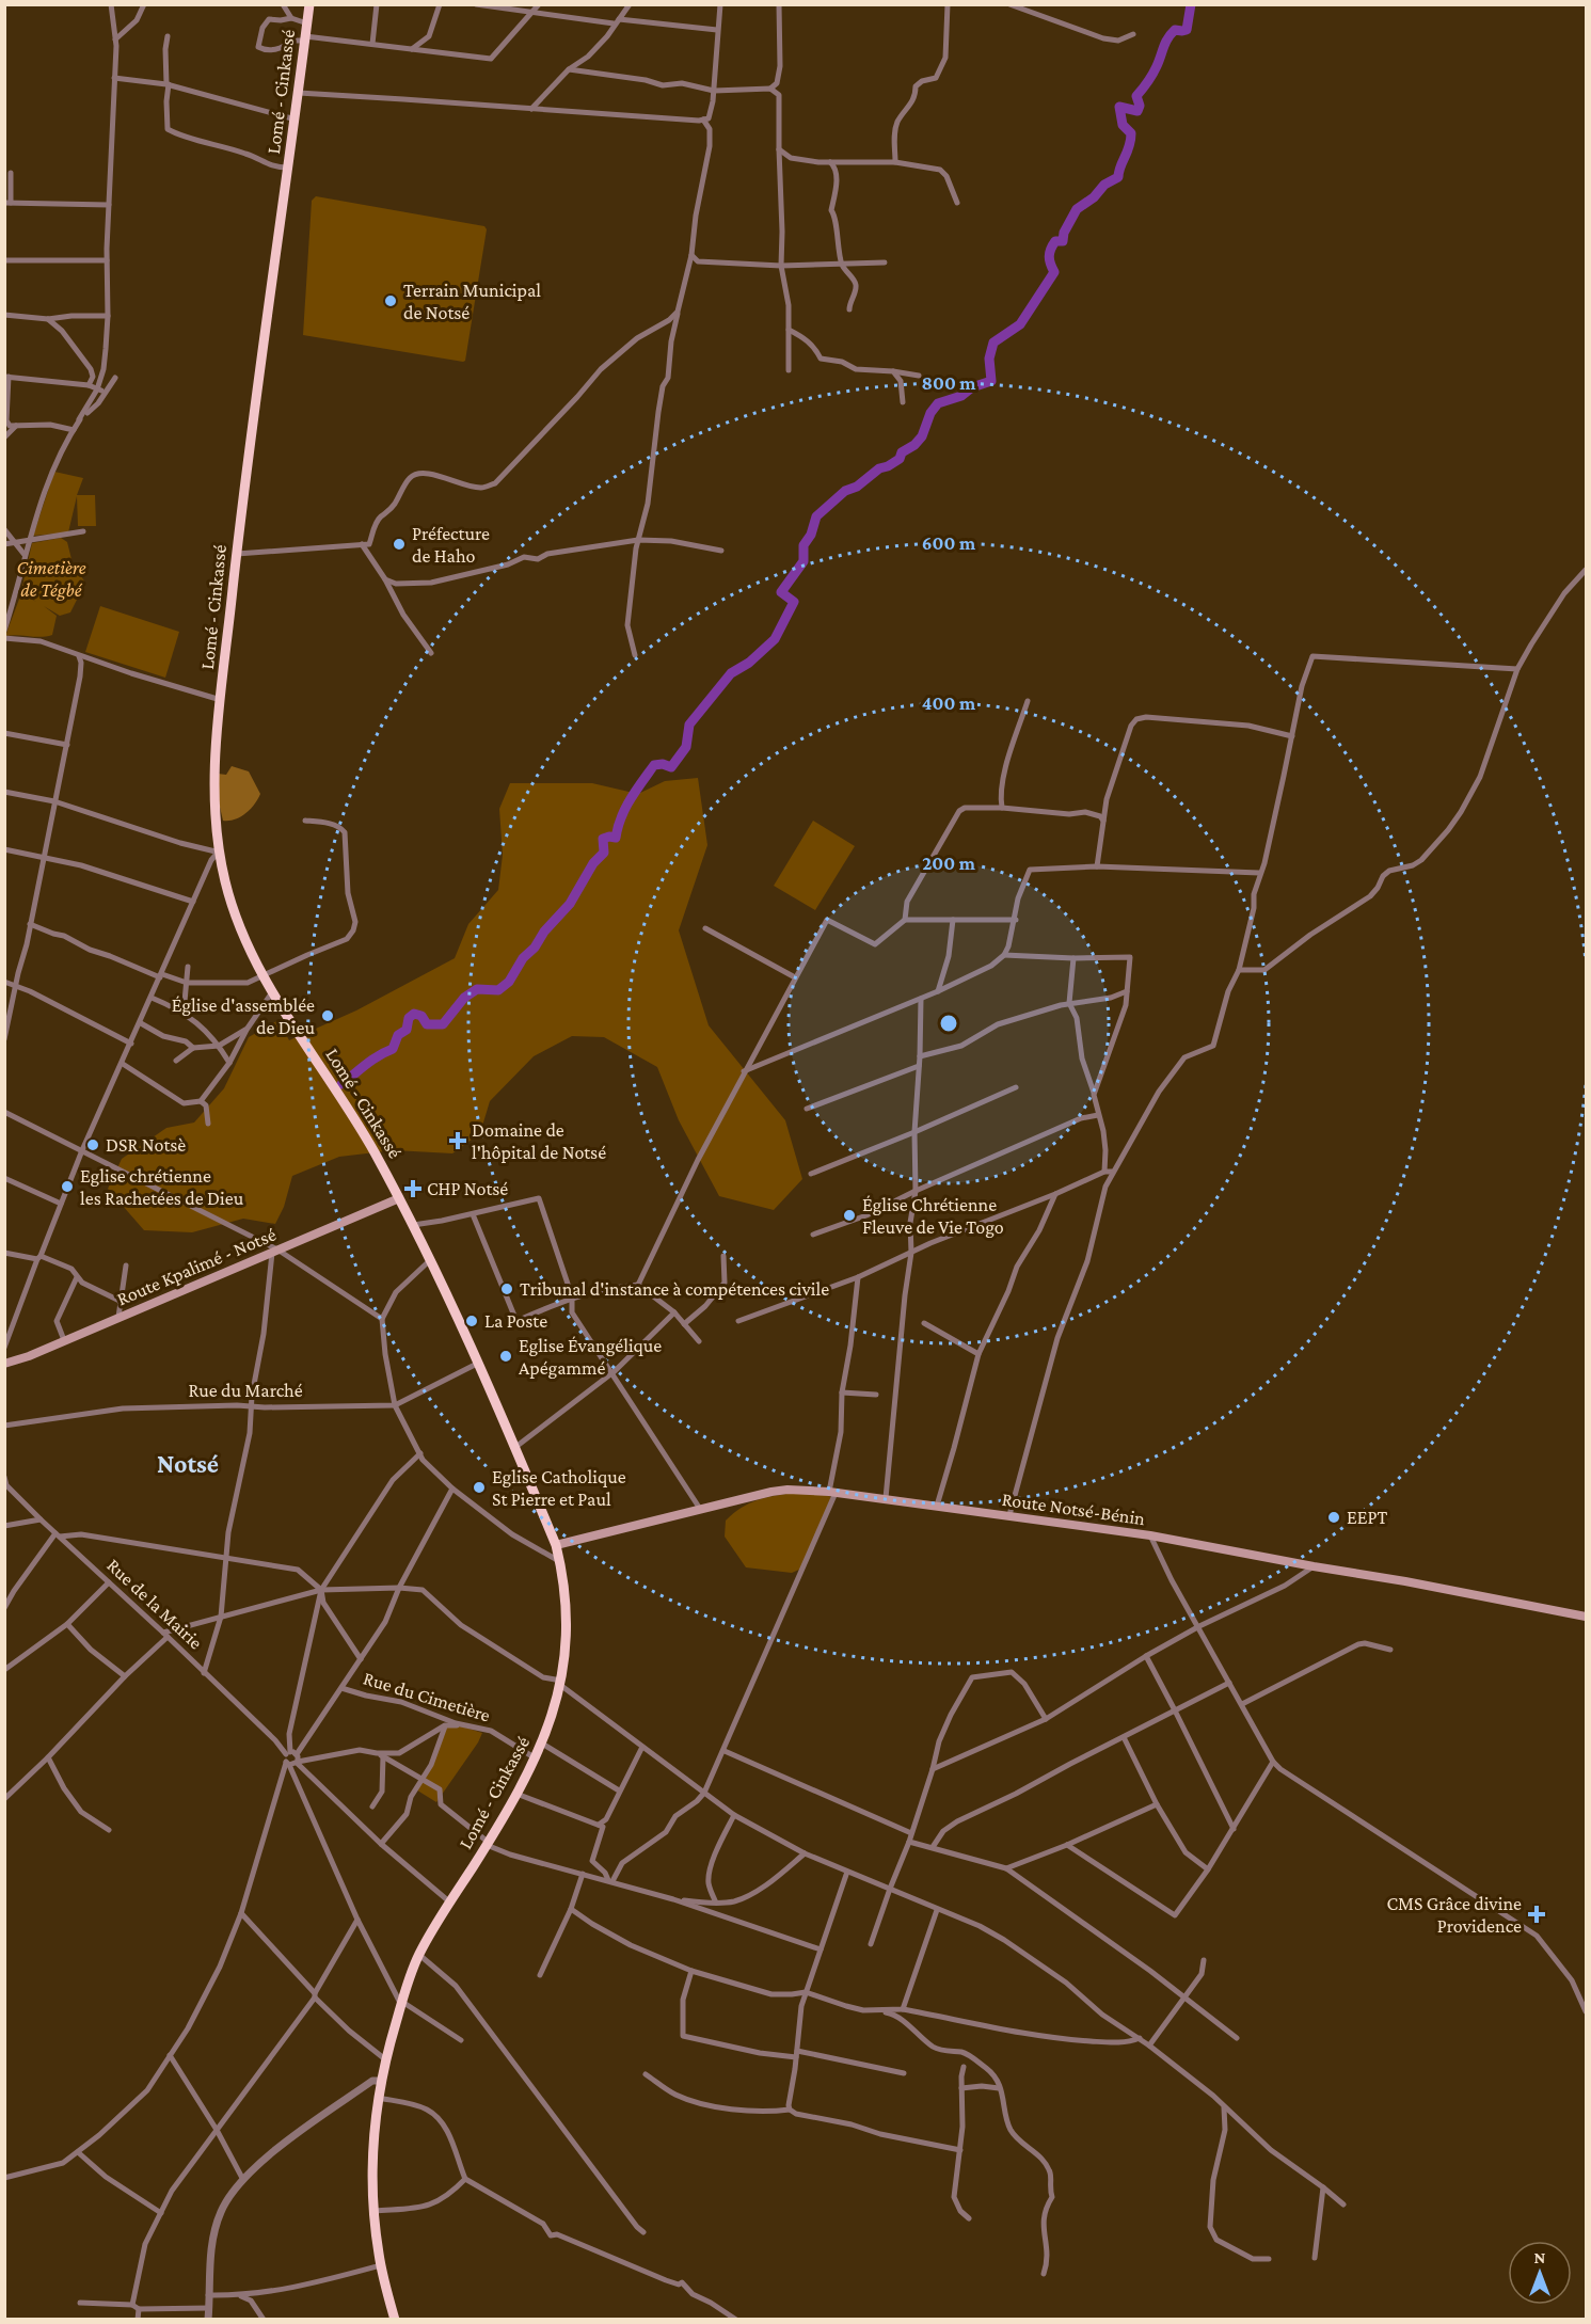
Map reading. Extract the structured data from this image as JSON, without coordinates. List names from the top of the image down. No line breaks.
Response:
{"streets":{"highway":["Lomé - Cinkassé"],"main road":["Route Kpalimé - Notsé","Route Notsé-Bénin"],"street":["Rue du Marché","Rue de la Mairie","Rue du Cimetière"]},"crossings":[["Lomé - Cinkassé","Route Kpalimé - Notsé"],["Lomé - Cinkassé","Rue du Marché"],["Lomé - Cinkassé","Route Notsé-Bénin"],["Lomé - Cinkassé","Rue du Cimetière"]],"districts":["Notsé"],"parks":["Cimetière de Tégbé"],"places":{"other":["Terrain Municipal de Notsé","Préfecture de Haho","Église d'assemblée de Dieu","DSR Notsè","Eglise chrétienne les Rachetées de Dieu","Église Chrétienne Fleuve de Vie Togo","Tribunal d'instance à compétences civile","La Poste","Eglise Évangélique Apégammé","Eglise Catholique St Pierre et Paul","EEPT"],"health":["Domaine de l'hôpital de Notsé","CHP Notsé","CMS Grâce divine Providence"]},"north":"top","rings":["800 m","600 m","400 m","200 m"]}
